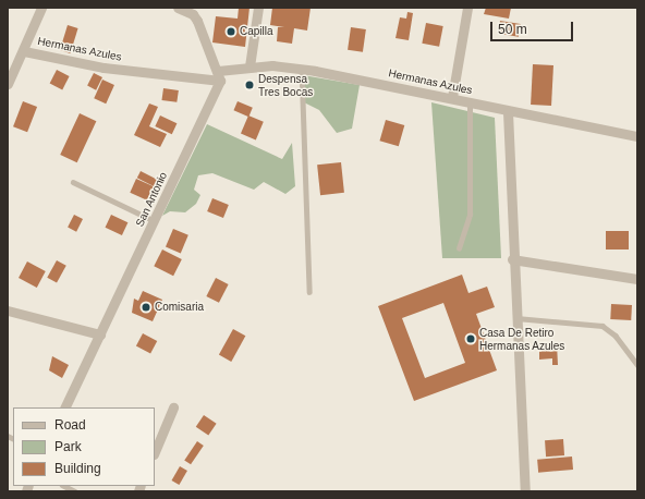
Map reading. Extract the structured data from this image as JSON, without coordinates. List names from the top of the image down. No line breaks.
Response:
{"streets":{"street":["Hermanas Azules","San Antonio"]},"crossings":[["Hermanas Azules","San Antonio"]],"places":["Capilla","Despensa Tres Bocas","Comisaria","Casa De Retiro Hermanas Azules"],"legend":["Road","Park","Building"],"scale_bar":"50 m"}
